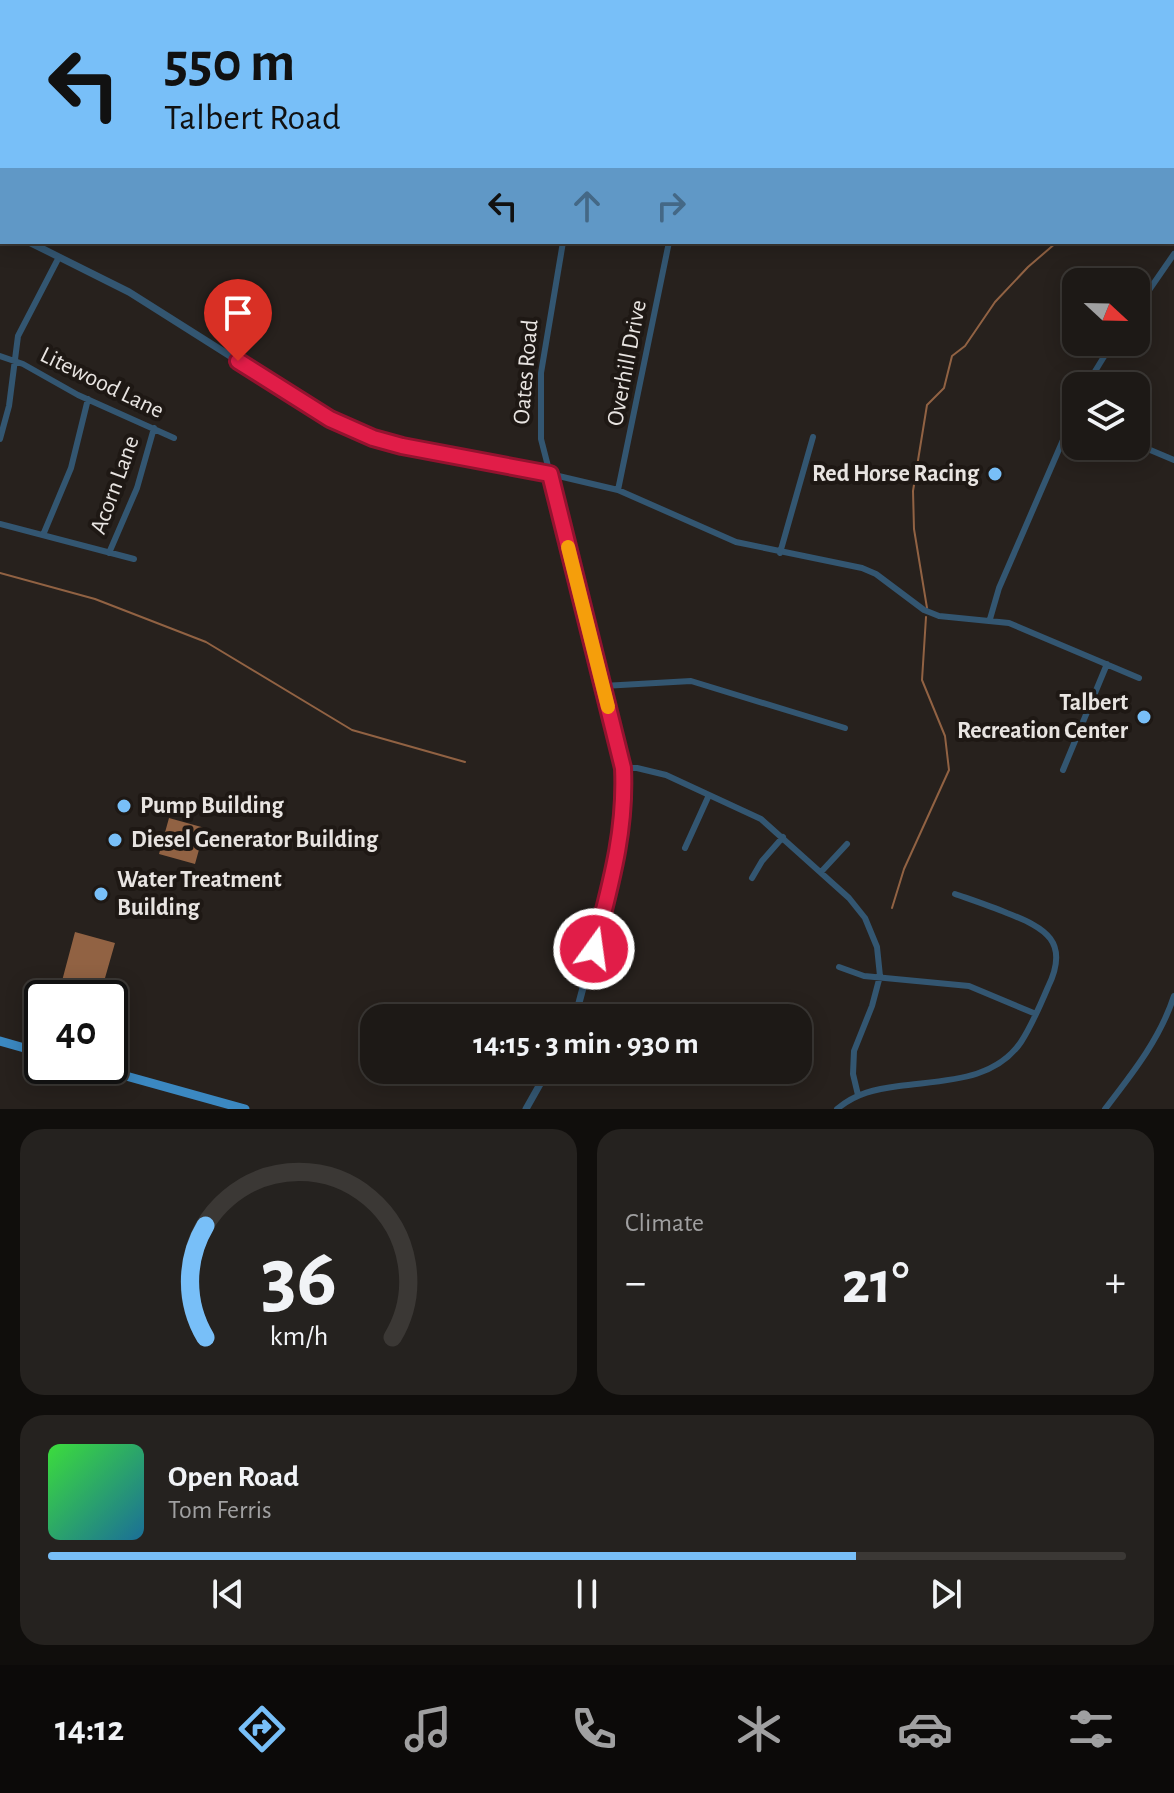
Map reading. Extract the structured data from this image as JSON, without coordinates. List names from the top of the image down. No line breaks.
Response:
{"streets":{"street":["Overhill Drive","Oates Road","Litewood Lane","Acorn Lane"]},"crossings":[["Litewood Lane","Acorn Lane"]],"places":["Red Horse Racing","Talbert Recreation Center","Pump Building","Diesel Generator Building","Water Treatment Building"],"north":"right","page":{"turn":["550 m","Talbert Road"],"limit":"40","trip":"14:15 · 3 min · 930 m","tile":"Climate","heat":["−","21°","+"],"song":["Open Road","Tom Ferris"],"tabs":"14:12","gauge":["36","km/h"]}}
